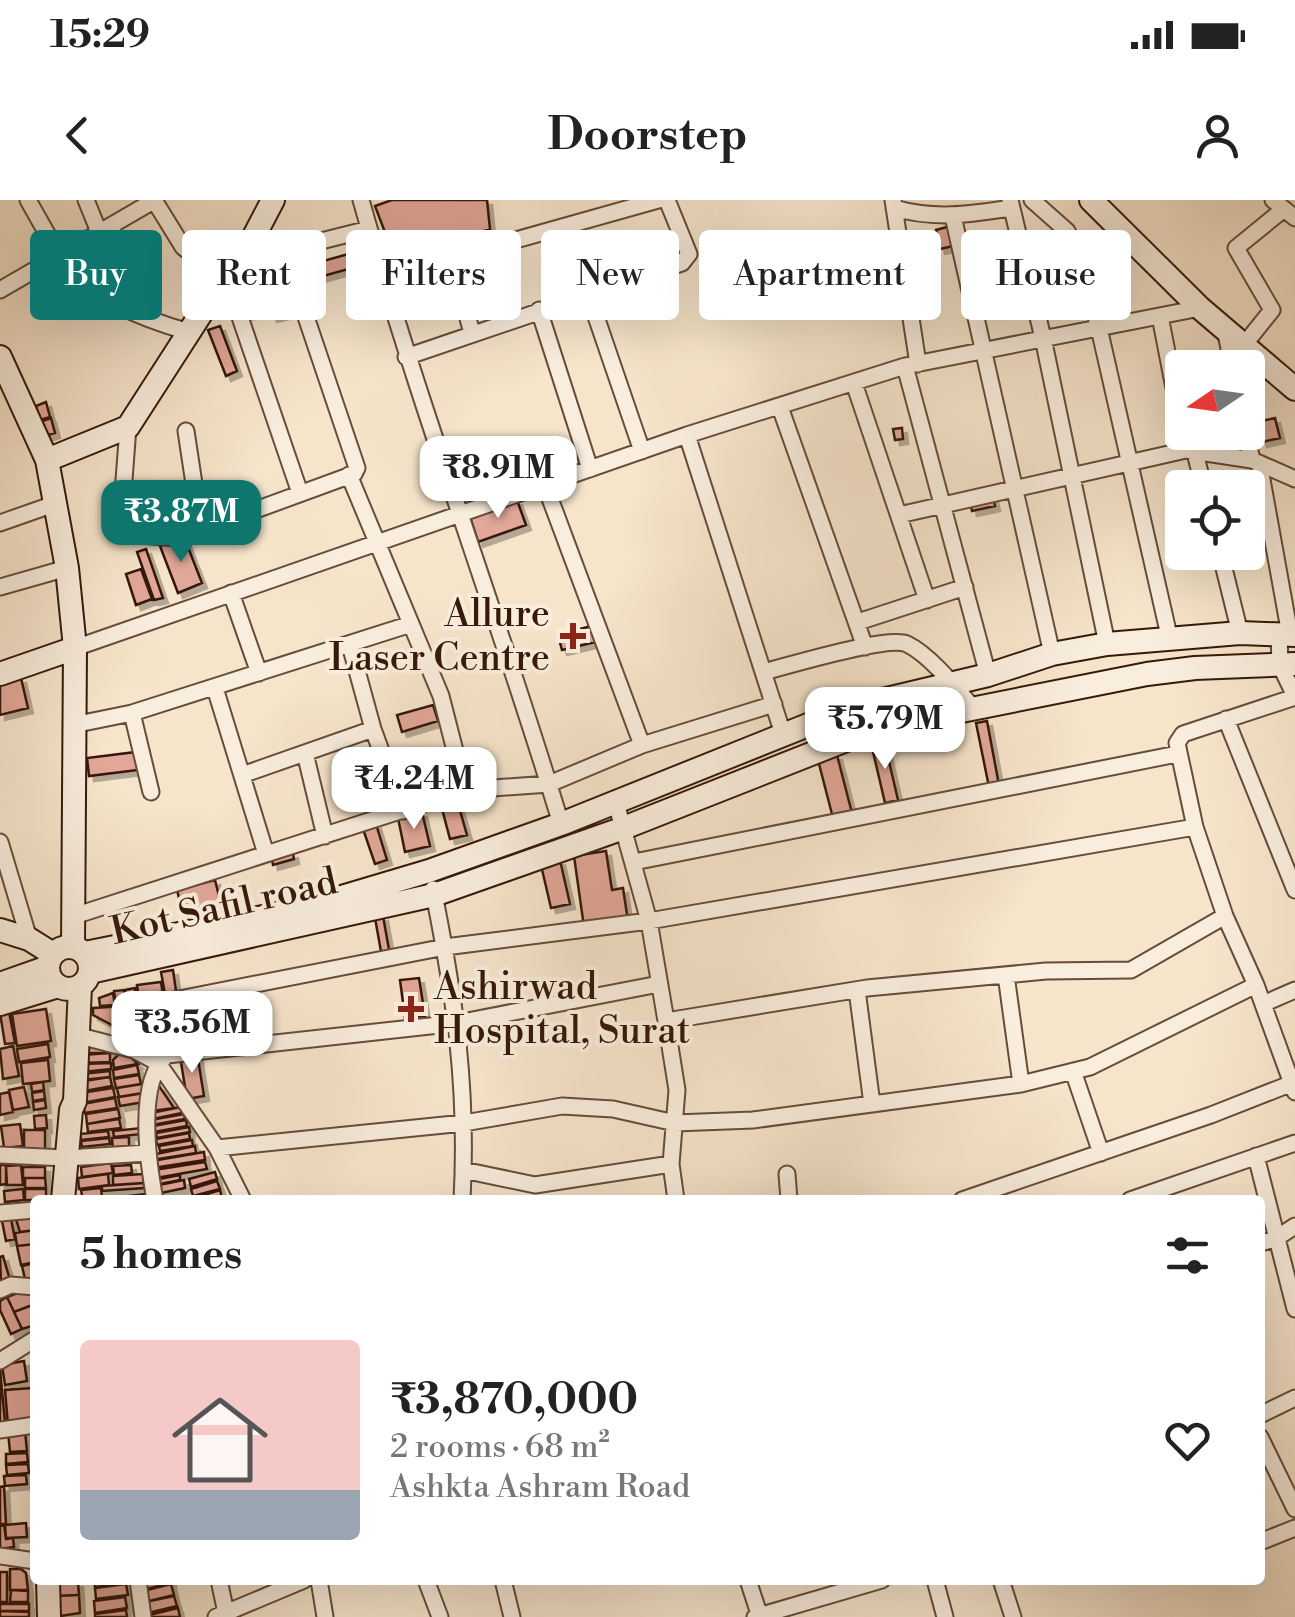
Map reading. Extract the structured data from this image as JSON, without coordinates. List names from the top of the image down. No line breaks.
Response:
{"streets":{"main road":["Kot Safil road"]},"places":{"health":["Allure Laser Centre","Ashirwad Hospital, Surat"]},"north":"left","page":{"status":"15:29","header":"Doorstep","chip":["Buy","Rent","Filters","New","Apartment","House"],"price":["₹8.91M","₹3.87M","₹5.79M","₹4.24M","₹3.56M"],"heading":"5 homes","list":[{"name":"₹3,870,000","note":"2 rooms · 68 m² · Ashkta Ashram Road"}]}}
